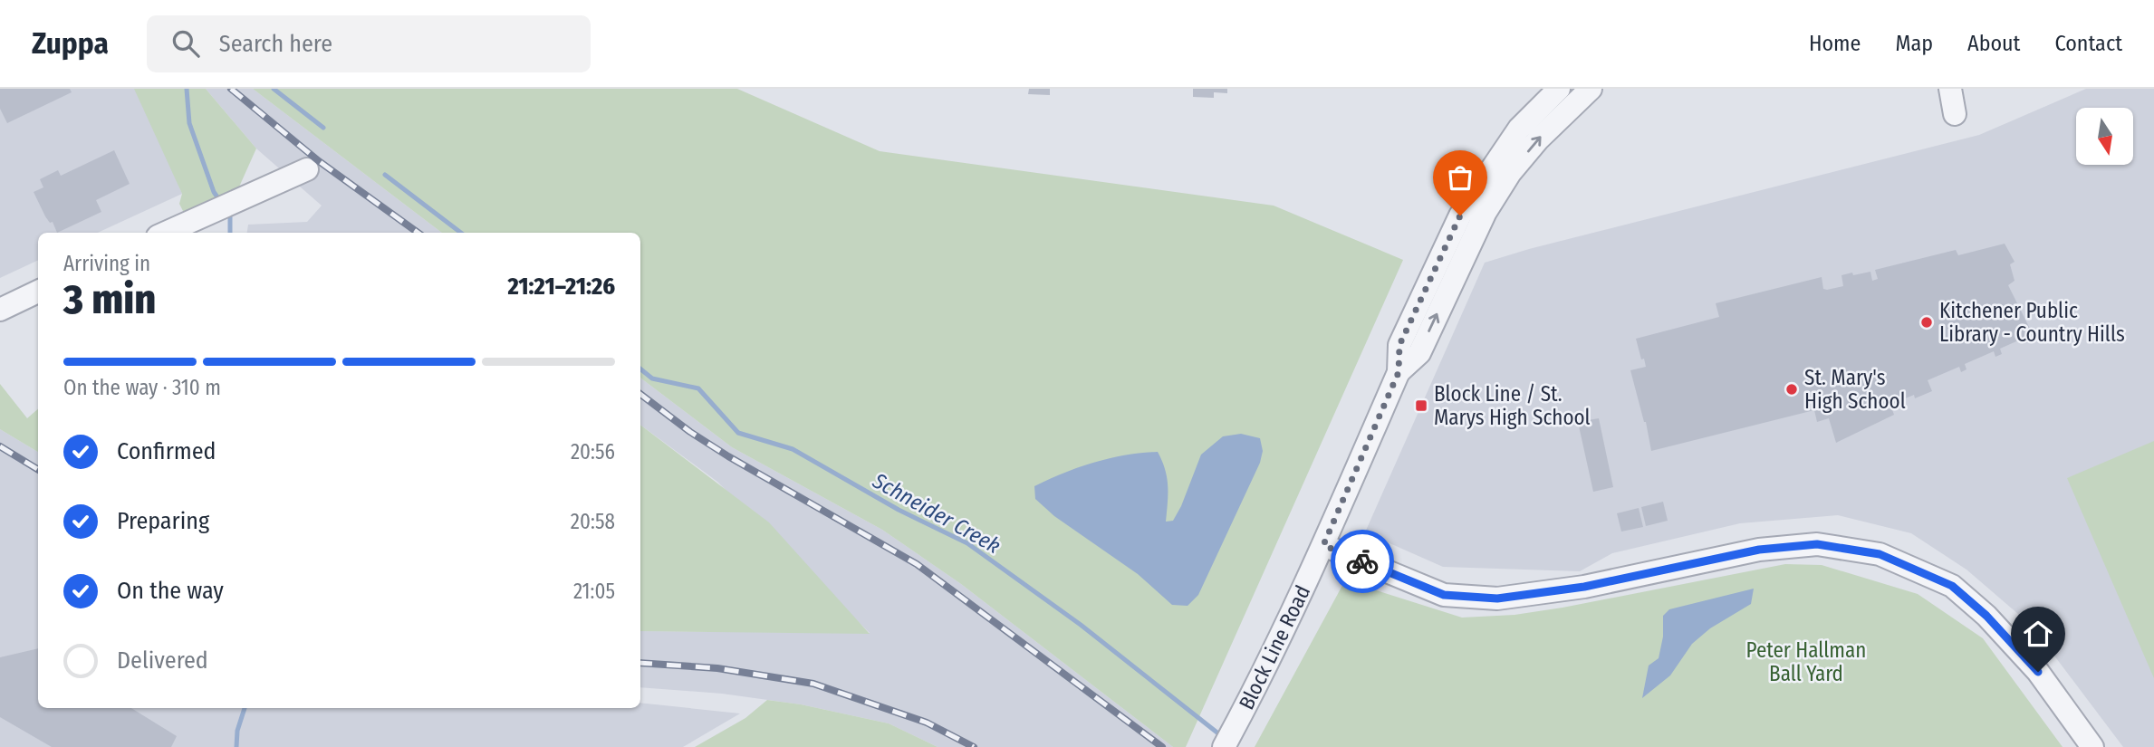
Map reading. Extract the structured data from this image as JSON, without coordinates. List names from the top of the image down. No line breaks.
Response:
{"streets":{"street":["Block Line Road"]},"water":["Schneider Creek"],"parks":["Peter Hallman Ball Yard"],"places":{"other":["Kitchener Public Library - Country Hills","St. Mary's High School"],"transit":["Block Line / St. Marys High School"]},"north":"bottom","page":{"header":"Zuppa","search":"Search here","nav":["Home","Map","About","Contact"],"heading":["3 min","Arriving in","21:21–21:26"],"bar":"On the way · 310 m","list":[["Confirmed","20:56"],["Preparing","20:58"],["On the way","21:05"],"Delivered"]}}
